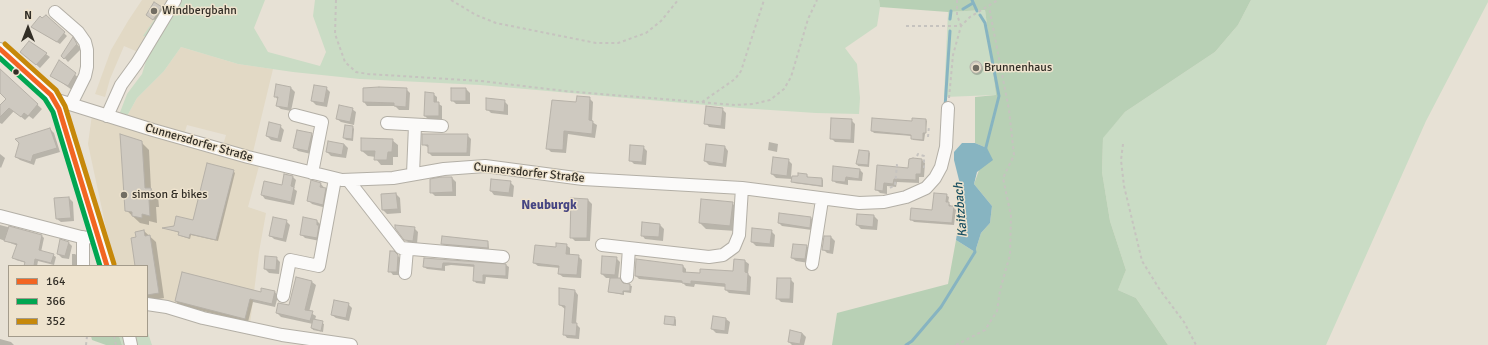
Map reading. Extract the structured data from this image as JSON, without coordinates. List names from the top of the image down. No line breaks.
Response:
{"streets":{"street":["Cunnersdorfer Straße"]},"districts":["Neuburgk"],"water":["Kaitzbach"],"places":["Windbergbahn","Brunnenhaus","simson & bikes"],"lines":["transit line 352","transit line 164","transit line 366"],"legend":["164","366","352"],"north":"top"}
